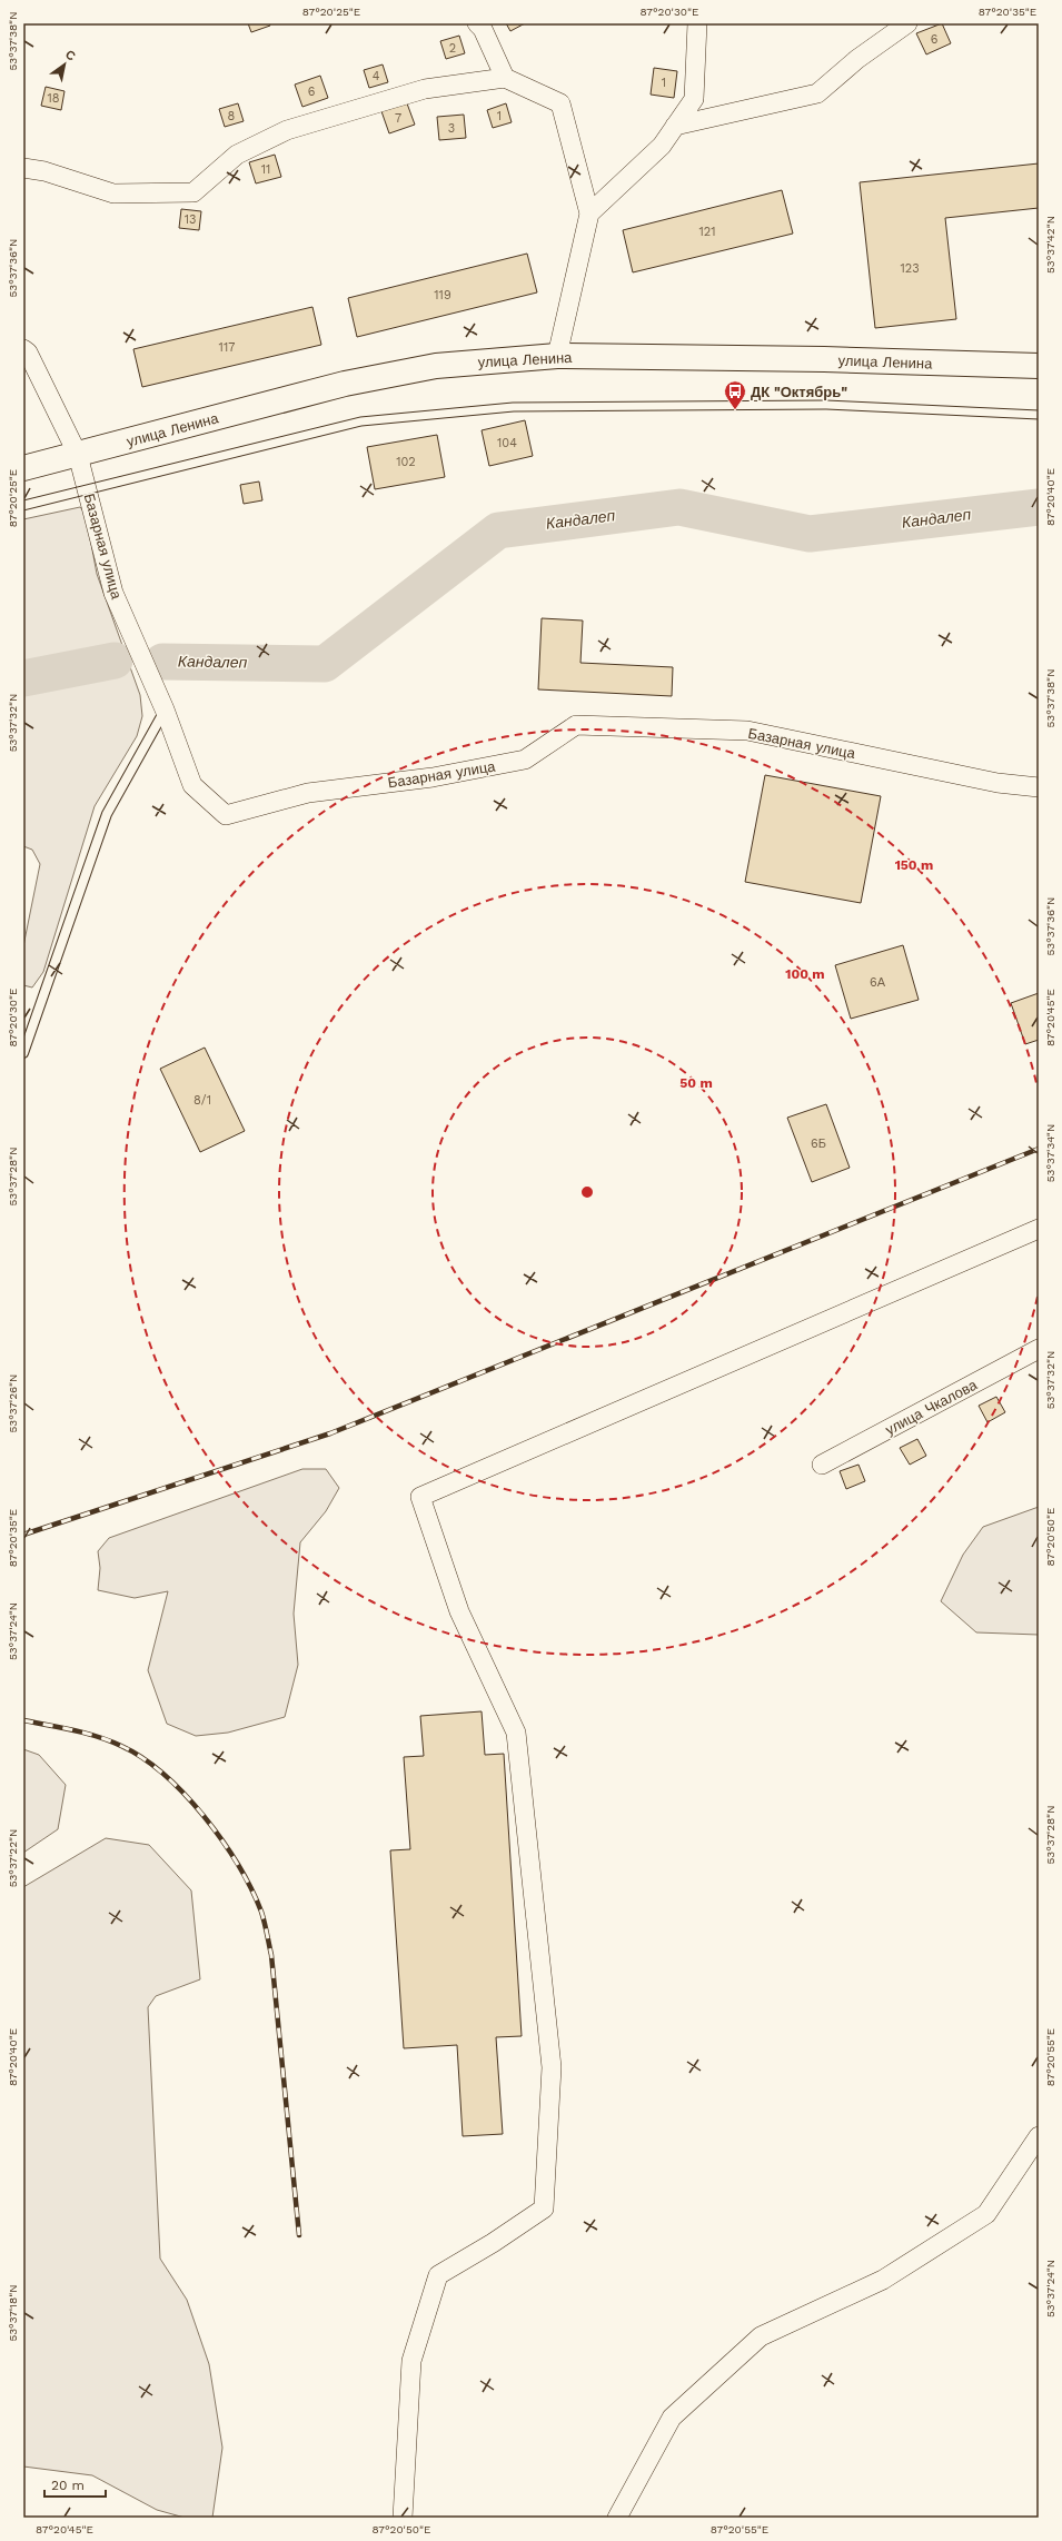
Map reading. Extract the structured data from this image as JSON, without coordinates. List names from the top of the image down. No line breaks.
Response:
{"streets":{"main road":["улица Ленина"],"street":["Базарная улица","улица Чкалова"]},"crossings":[["улица Ленина","Базарная улица"]],"water":["Кандалеп"],"places":{"bus stop":["ДК \"Октябрь\""]},"house_numbers":["6","2","4","1","6","18","8","1","7","3","11","13","121","123","119","117","104","102","6А","8/1","6Б"],"scale_bar":"20 m","north":"top right","coordinates":["87°20'25\"E","87°20'30\"E","87°20'35\"E","53°37'38\"N","53°37'42\"N","53°37'36\"N","87°20'40\"E","53°37'32\"N","87°20'45\"E","53°37'34\"N","53°37'28\"N","53°37'26\"N","87°20'50\"E","53°37'24\"N","53°37'22\"N","87°20'55\"E","53°37'18\"N"],"rings":["150 m","100 m","50 m"]}
